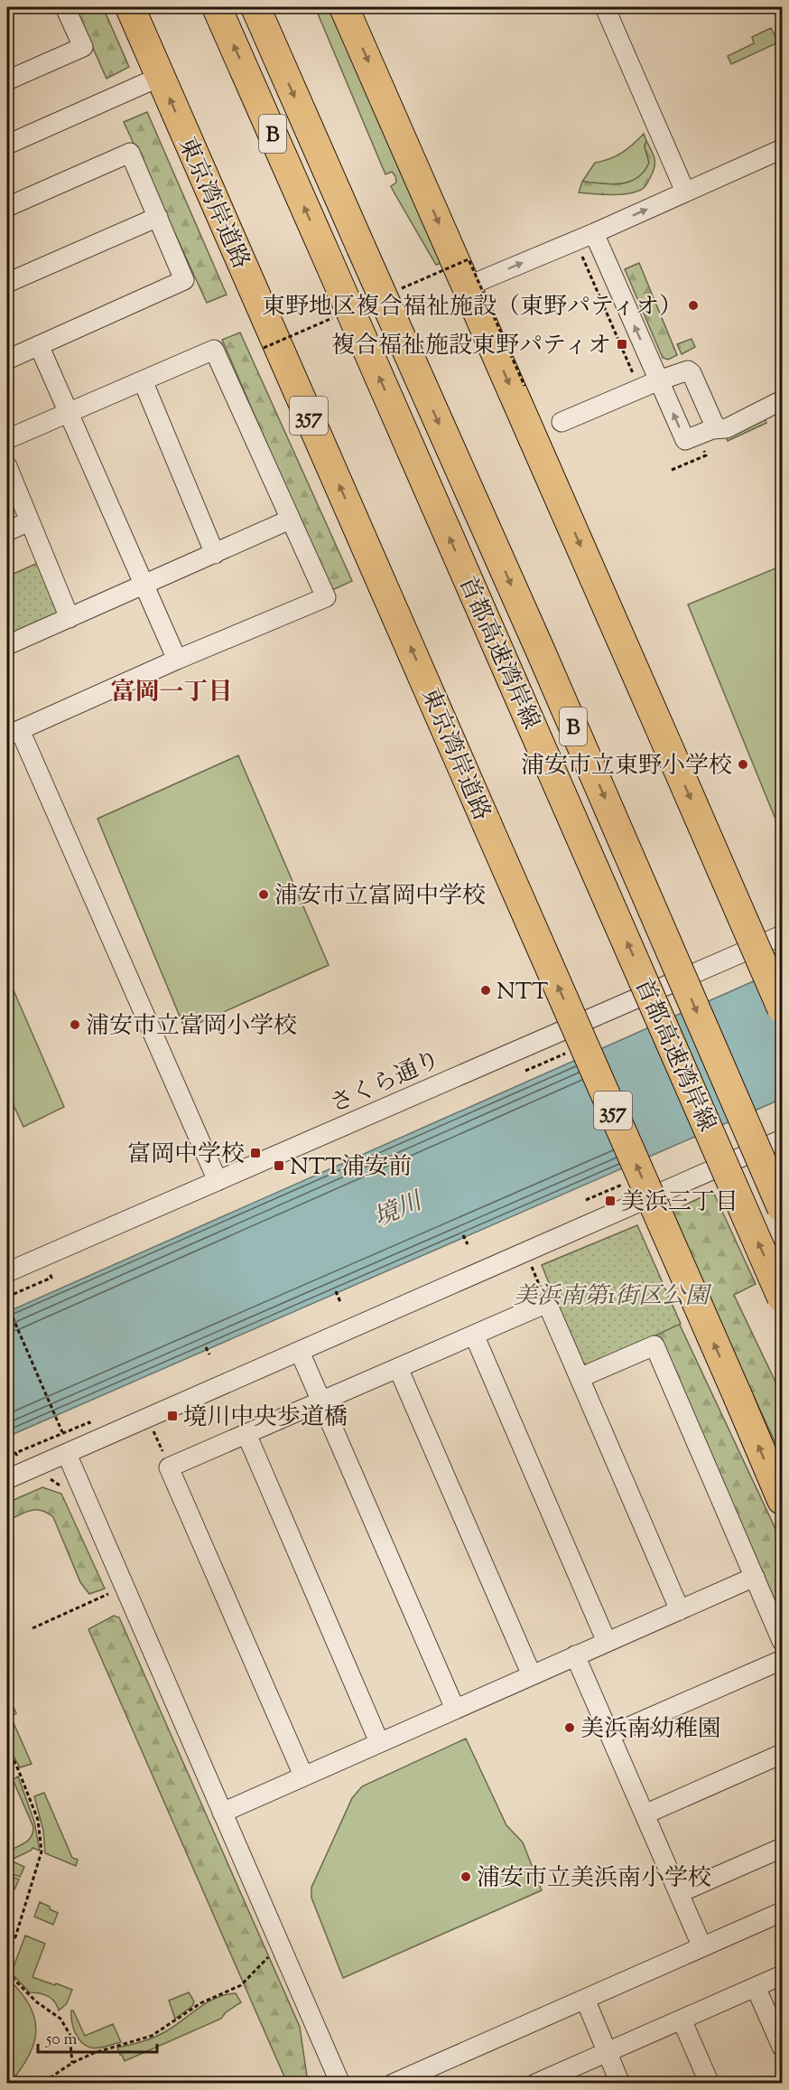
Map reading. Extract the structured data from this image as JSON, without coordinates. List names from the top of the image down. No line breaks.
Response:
{"streets":{"highway":["B","東京湾岸道路","357","首都高速湾岸線"],"street":["さくら通り"]},"districts":["富岡一丁目"],"water":["境川"],"parks":["美浜南第1街区公園"],"places":{"other":["東野地区複合福祉施設（東野パティオ）","浦安市立東野小学校","浦安市立富岡中学校","NTT","浦安市立富岡小学校","美浜南幼稚園","浦安市立美浜南小学校"],"transit":["複合福祉施設東野パティオ","富岡中学校","NTT浦安前","美浜三丁目","境川中央歩道橋"]},"scale_bar":"50 m"}
